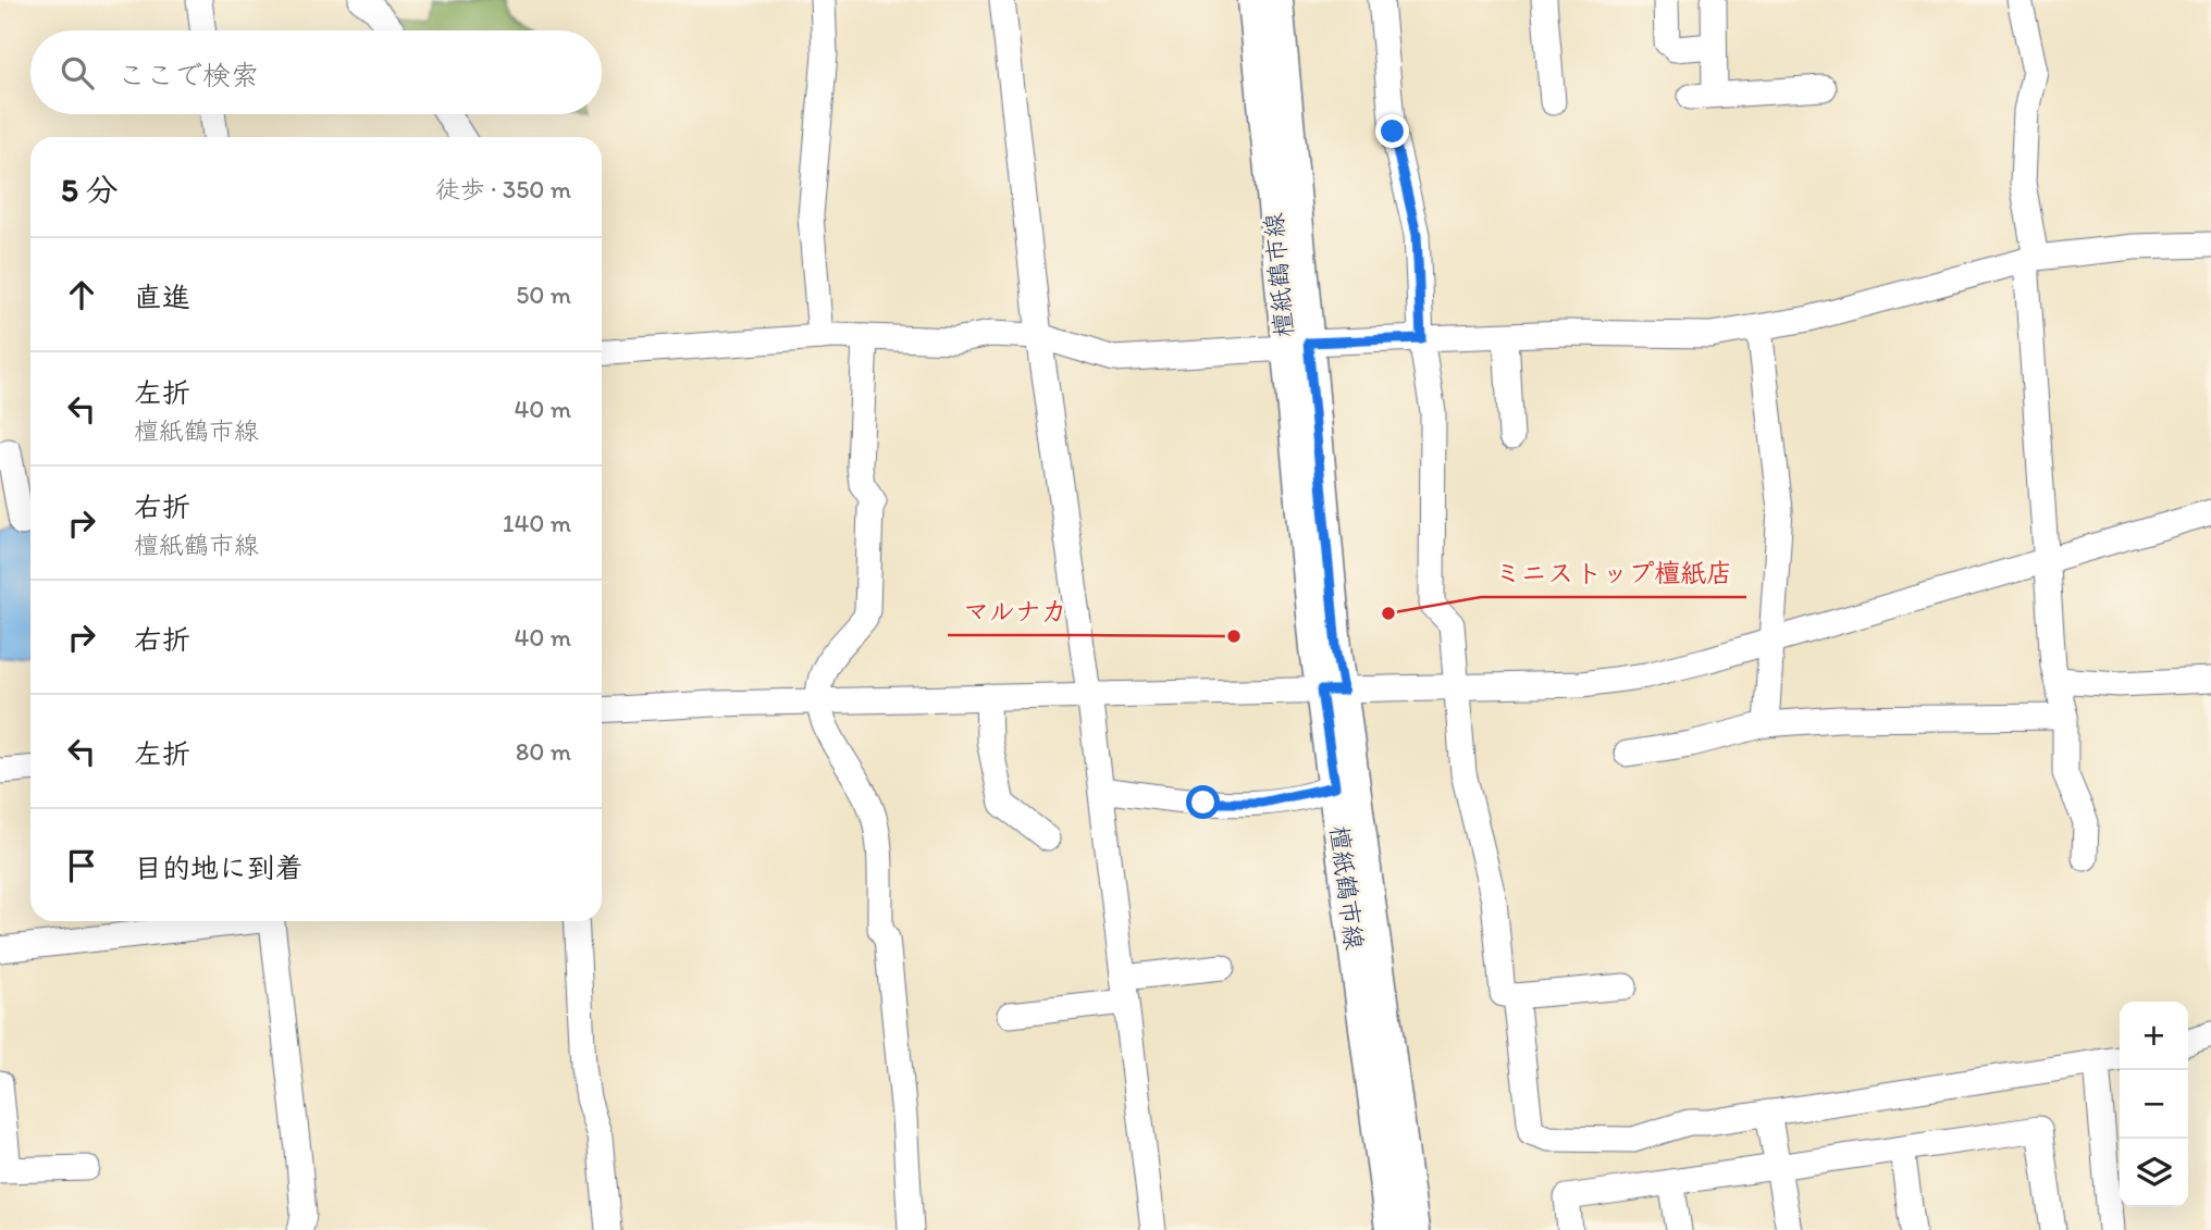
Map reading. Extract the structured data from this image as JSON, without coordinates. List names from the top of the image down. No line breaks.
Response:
{"streets":{"main road":["檀紙鶴市線"]},"places":["ミニストップ檀紙店","マルナカ"],"page":{"search":"ここで検索","heading":["5 分","徒歩 · 350 m"],"list":[["直進","50 m"],["左折","檀紙鶴市線","40 m"],["右折","檀紙鶴市線","140 m"],["右折","40 m"],["左折","80 m"],"目的地に到着"],"map_buttons":["+","−"]}}
